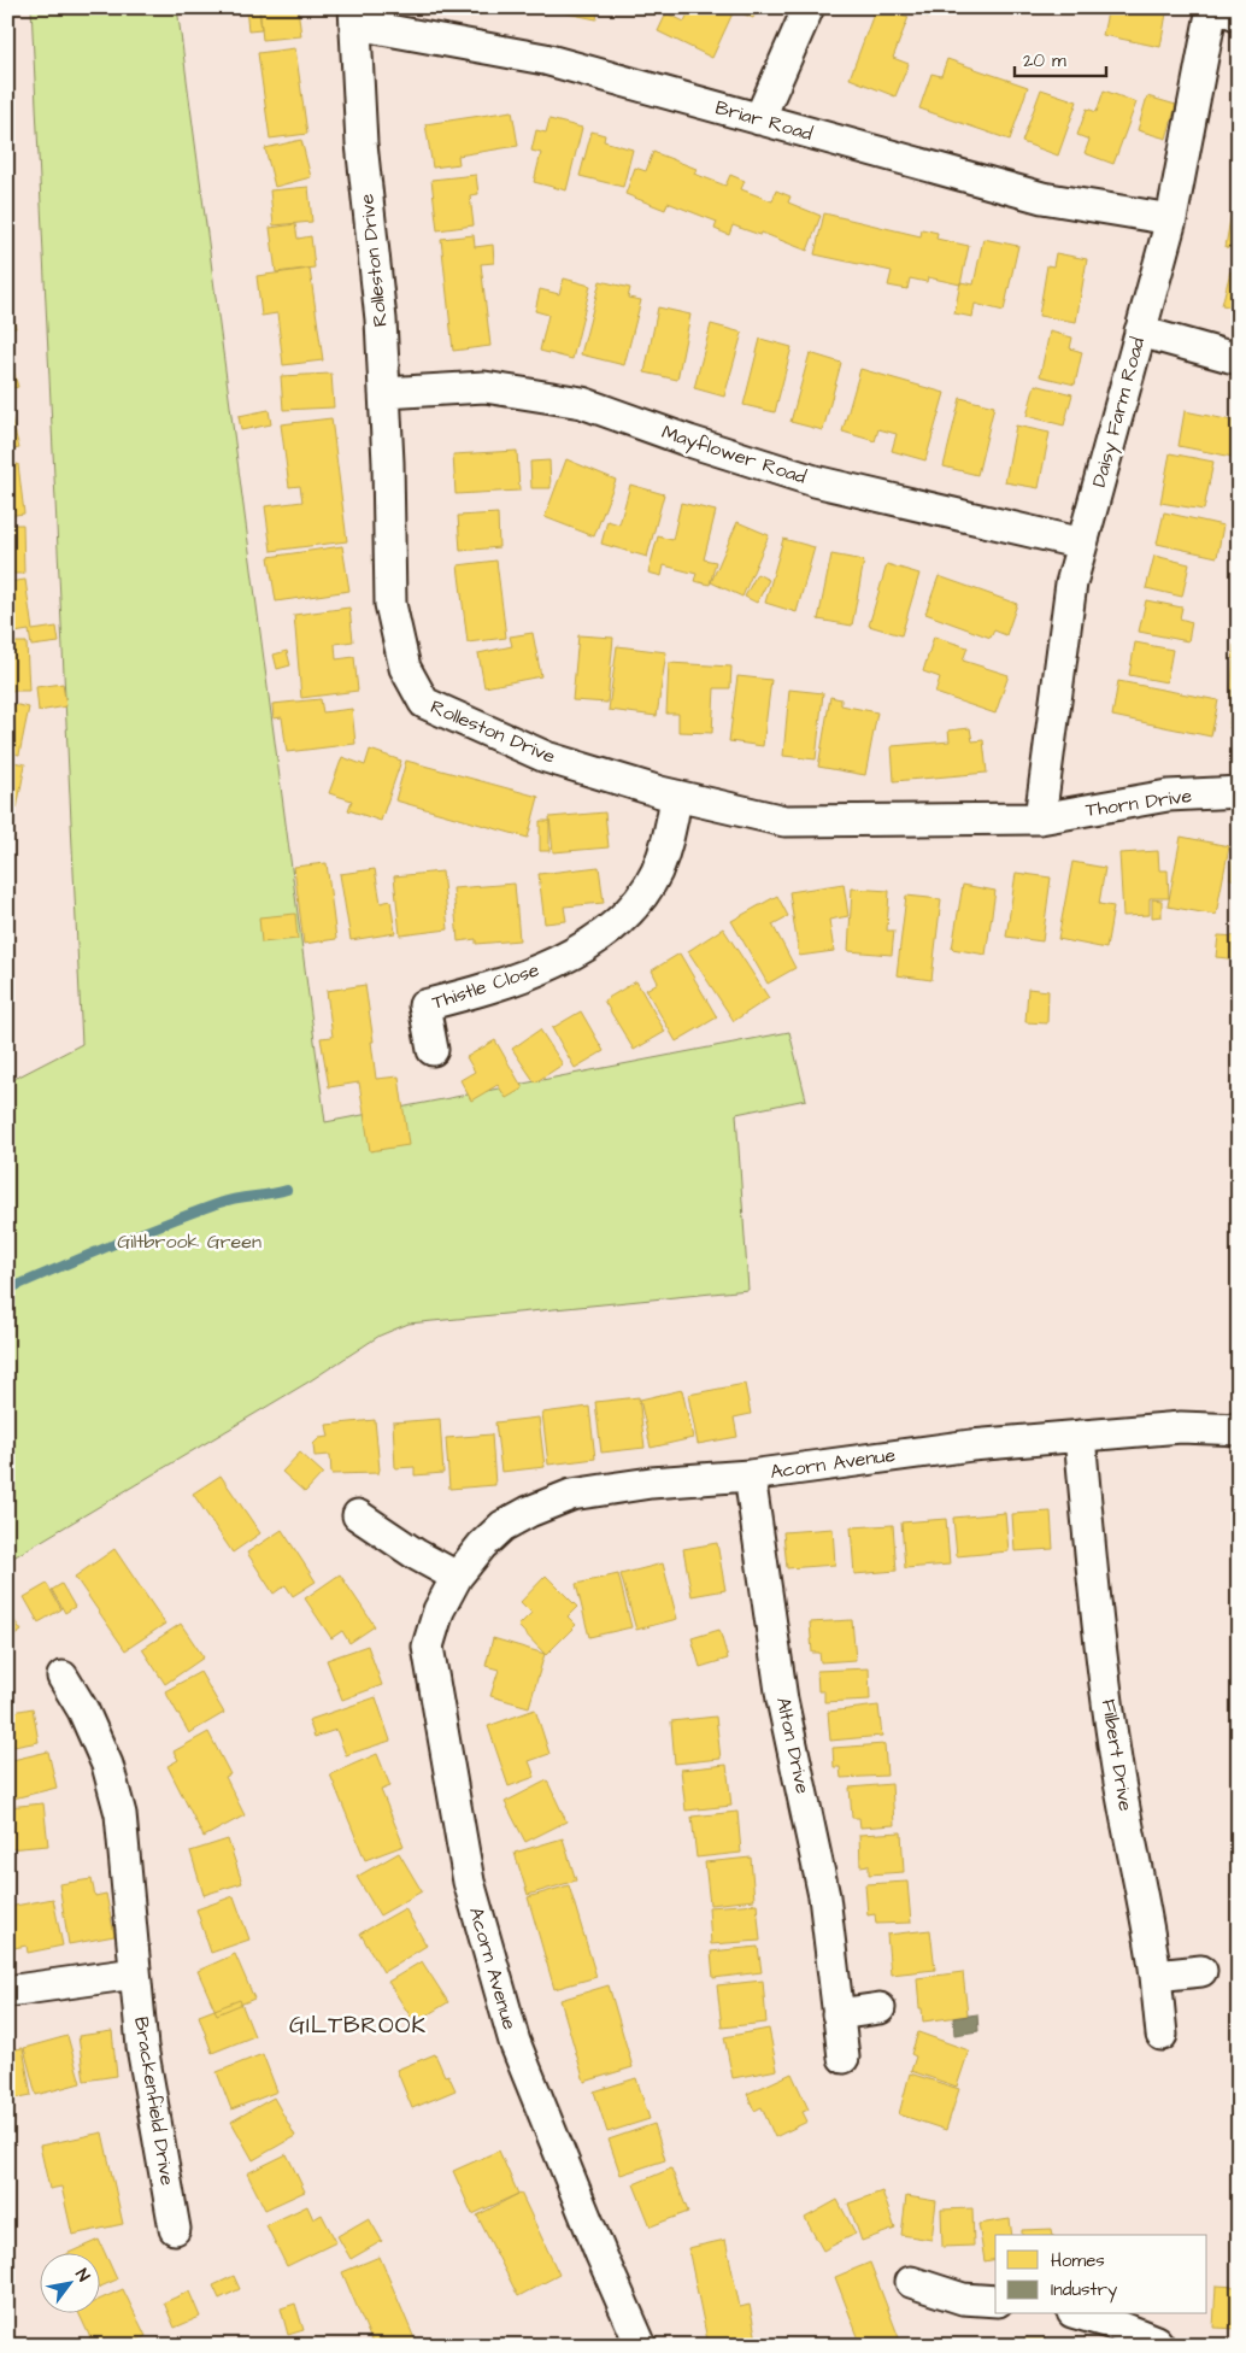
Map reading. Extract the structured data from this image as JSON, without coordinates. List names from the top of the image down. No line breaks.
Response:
{"streets":{"street":["Briar Road","Rolleston Drive","Daisy Farm Road","Mayflower Road","Thorn Drive","Thistle Close","Acorn Avenue","Alton Drive","Filbert Drive","Brackenfield Drive"]},"crossings":[["Briar Road","Rolleston Drive"],["Briar Road","Daisy Farm Road"],["Rolleston Drive","Daisy Farm Road"],["Rolleston Drive","Mayflower Road"],["Rolleston Drive","Thorn Drive"],["Rolleston Drive","Thistle Close"],["Daisy Farm Road","Mayflower Road"],["Daisy Farm Road","Thorn Drive"],["Acorn Avenue","Alton Drive"],["Acorn Avenue","Filbert Drive"]],"districts":["GILTBROOK"],"parks":["Giltbrook Green"],"legend":["Homes","Industry"],"scale_bar":"20 m","north":"top right"}
